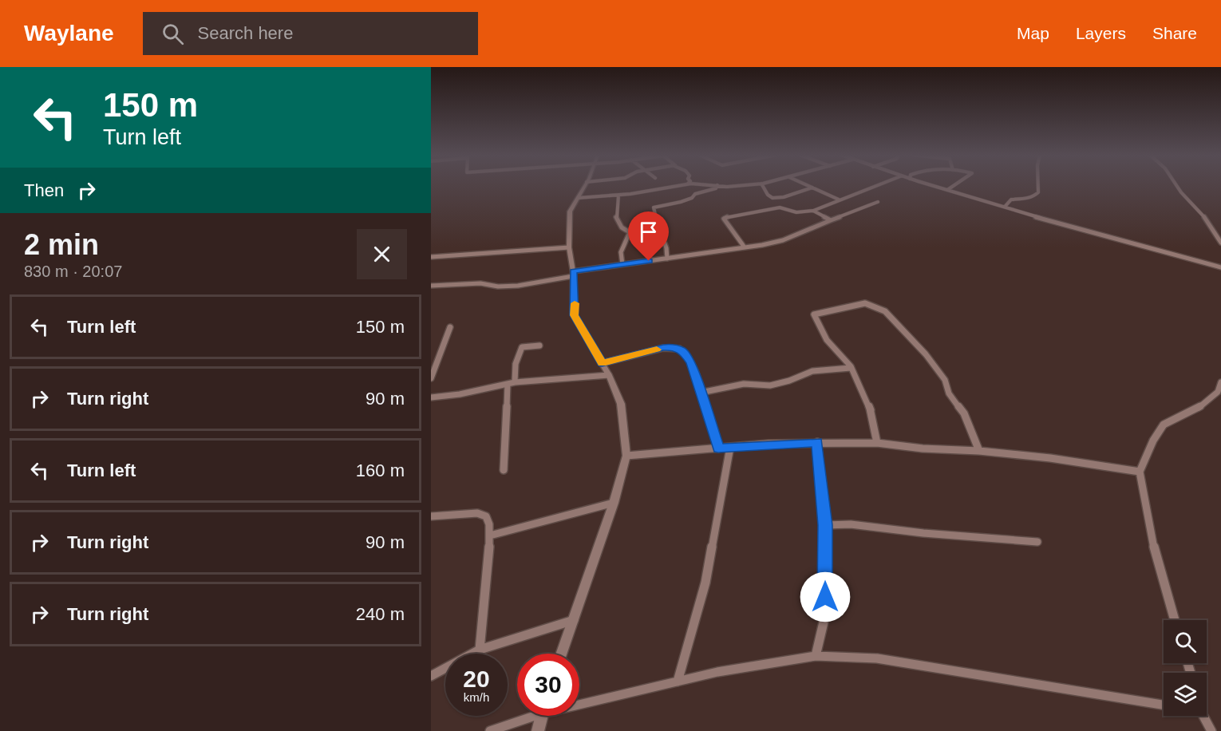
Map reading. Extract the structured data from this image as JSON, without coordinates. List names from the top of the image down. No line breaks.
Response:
{"page":{"header":"Waylane","search":"Search here","nav":["Map","Layers","Share"],"turn":["150 m","Turn left"],"then":"Then","heading":["2 min","830 m · 20:07"],"list":[{"name":"Turn left","value":"150 m"},{"name":"Turn right","value":"90 m"},{"name":"Turn left","value":"160 m"},{"name":"Turn right","value":"90 m"},{"name":"Turn right","value":"240 m"}],"speed":"20 km/h","limit":"30"}}
